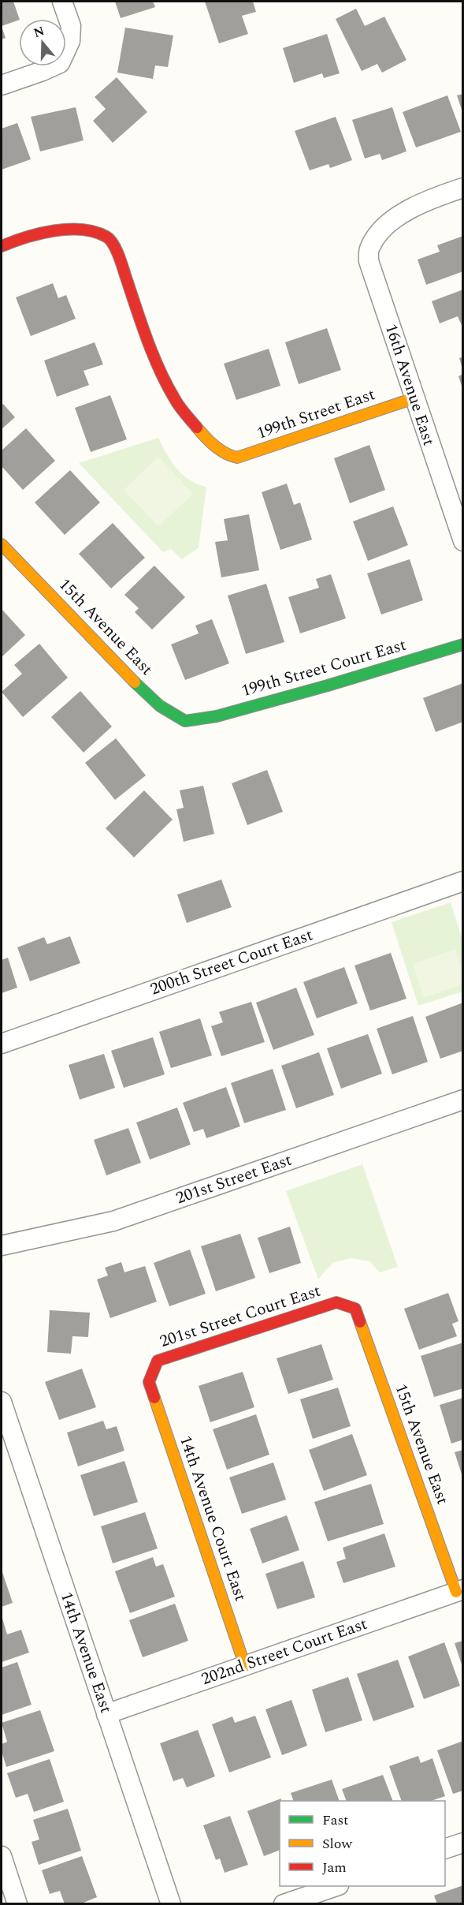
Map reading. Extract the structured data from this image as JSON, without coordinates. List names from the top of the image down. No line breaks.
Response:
{"streets":{"street":["16th Avenue East","199th Street East","15th Avenue East","199th Street Court East","200th Street Court East","201st Street East","201st Street Court East","14th Avenue Court East","202nd Street Court East","14th Avenue East"]},"crossings":[["16th Avenue East","199th Street East"],["15th Avenue East","199th Street Court East"],["15th Avenue East","201st Street Court East"],["15th Avenue East","202nd Street Court East"],["201st Street Court East","14th Avenue Court East"],["14th Avenue Court East","202nd Street Court East"],["202nd Street Court East","14th Avenue East"]],"legend":["Fast","Slow","Jam"],"north":"top"}
